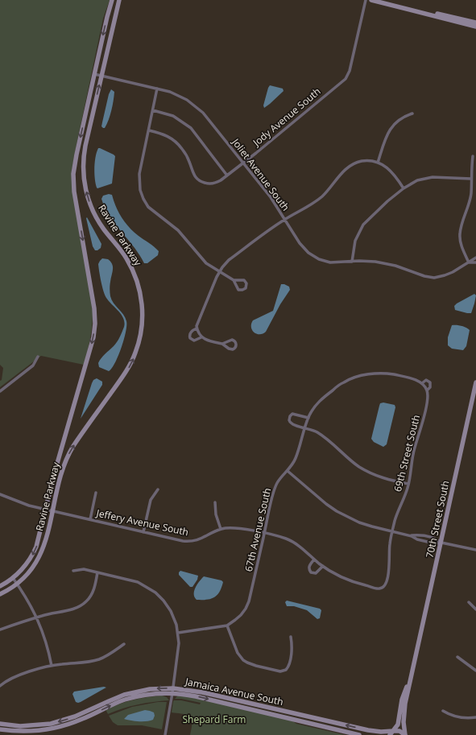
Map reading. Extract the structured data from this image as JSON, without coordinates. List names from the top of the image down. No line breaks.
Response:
{"streets":{"street":["Jody Avenue South","Joliet Avenue South","Ravine Parkway","69th Street South","70th Street South","Jeffery Avenue South","67th Avenue South","Jamaica Avenue South"]},"crossings":[["Jody Avenue South","Joliet Avenue South"],["Joliet Avenue South","Ravine Parkway"],["Ravine Parkway","Jeffery Avenue South"],["69th Street South","Jeffery Avenue South"],["69th Street South","67th Avenue South"],["70th Street South","Jamaica Avenue South"],["Jeffery Avenue South","67th Avenue South"]],"parks":["Shepard Farm"]}
